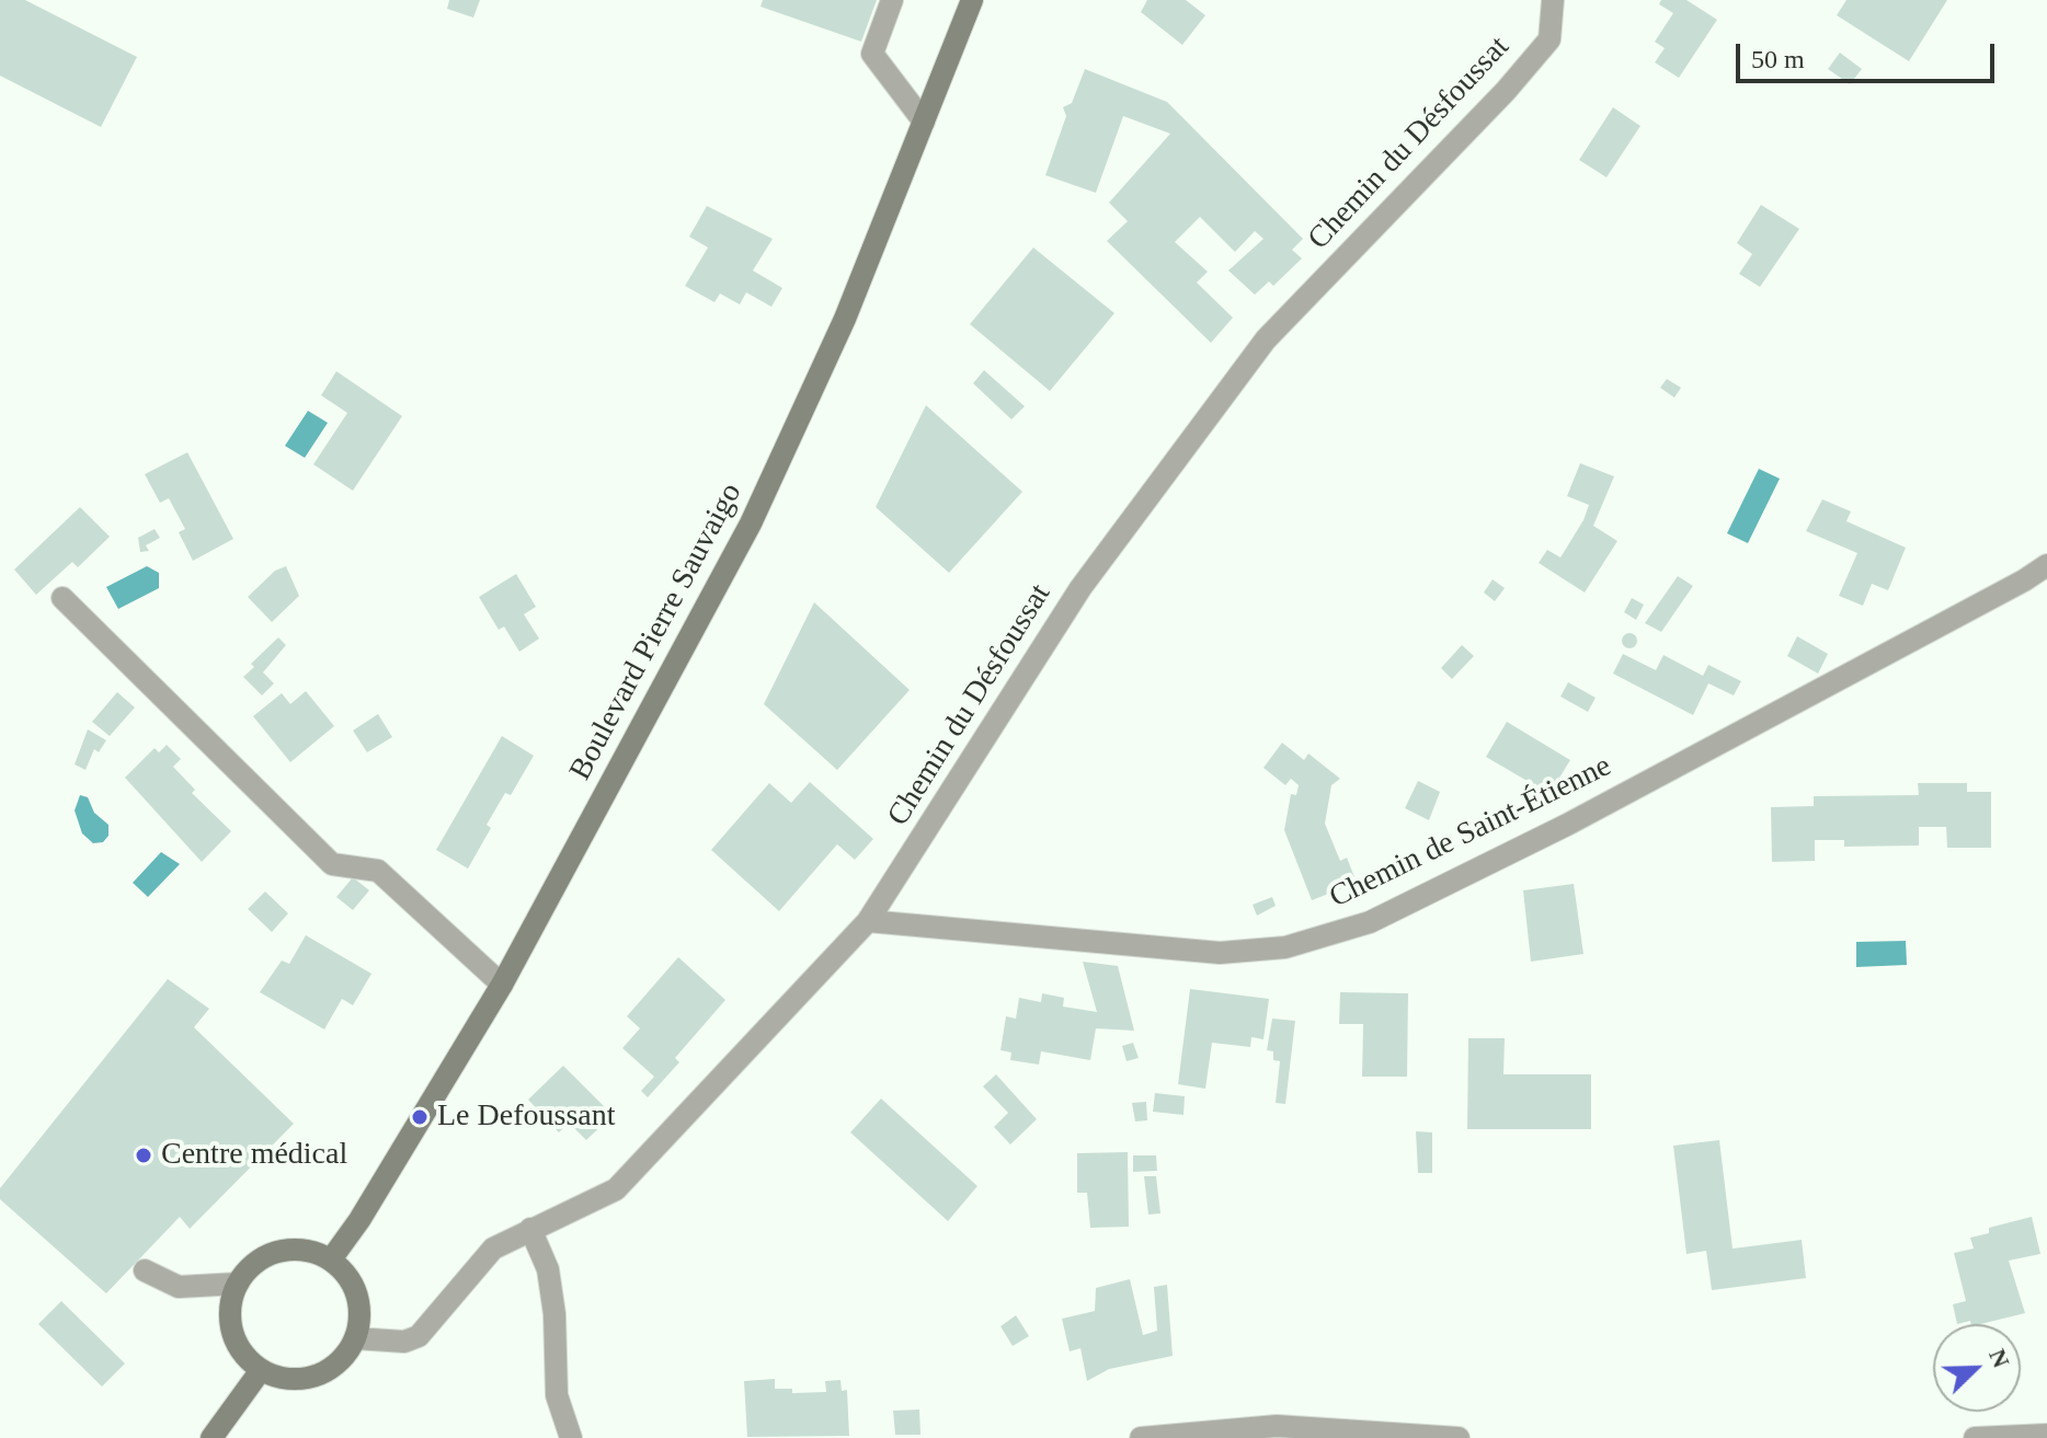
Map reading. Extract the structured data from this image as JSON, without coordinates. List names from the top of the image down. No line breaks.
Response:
{"streets":{"main road":["Boulevard Pierre Sauvaigo"],"street":["Chemin du Désfoussat","Chemin de Saint-Étienne"]},"crossings":[["Chemin du Désfoussat","Boulevard Pierre Sauvaigo"],["Chemin du Désfoussat","Chemin de Saint-Étienne"]],"places":["Le Defoussant","Centre médical"],"scale_bar":"50 m","north":"top right"}
